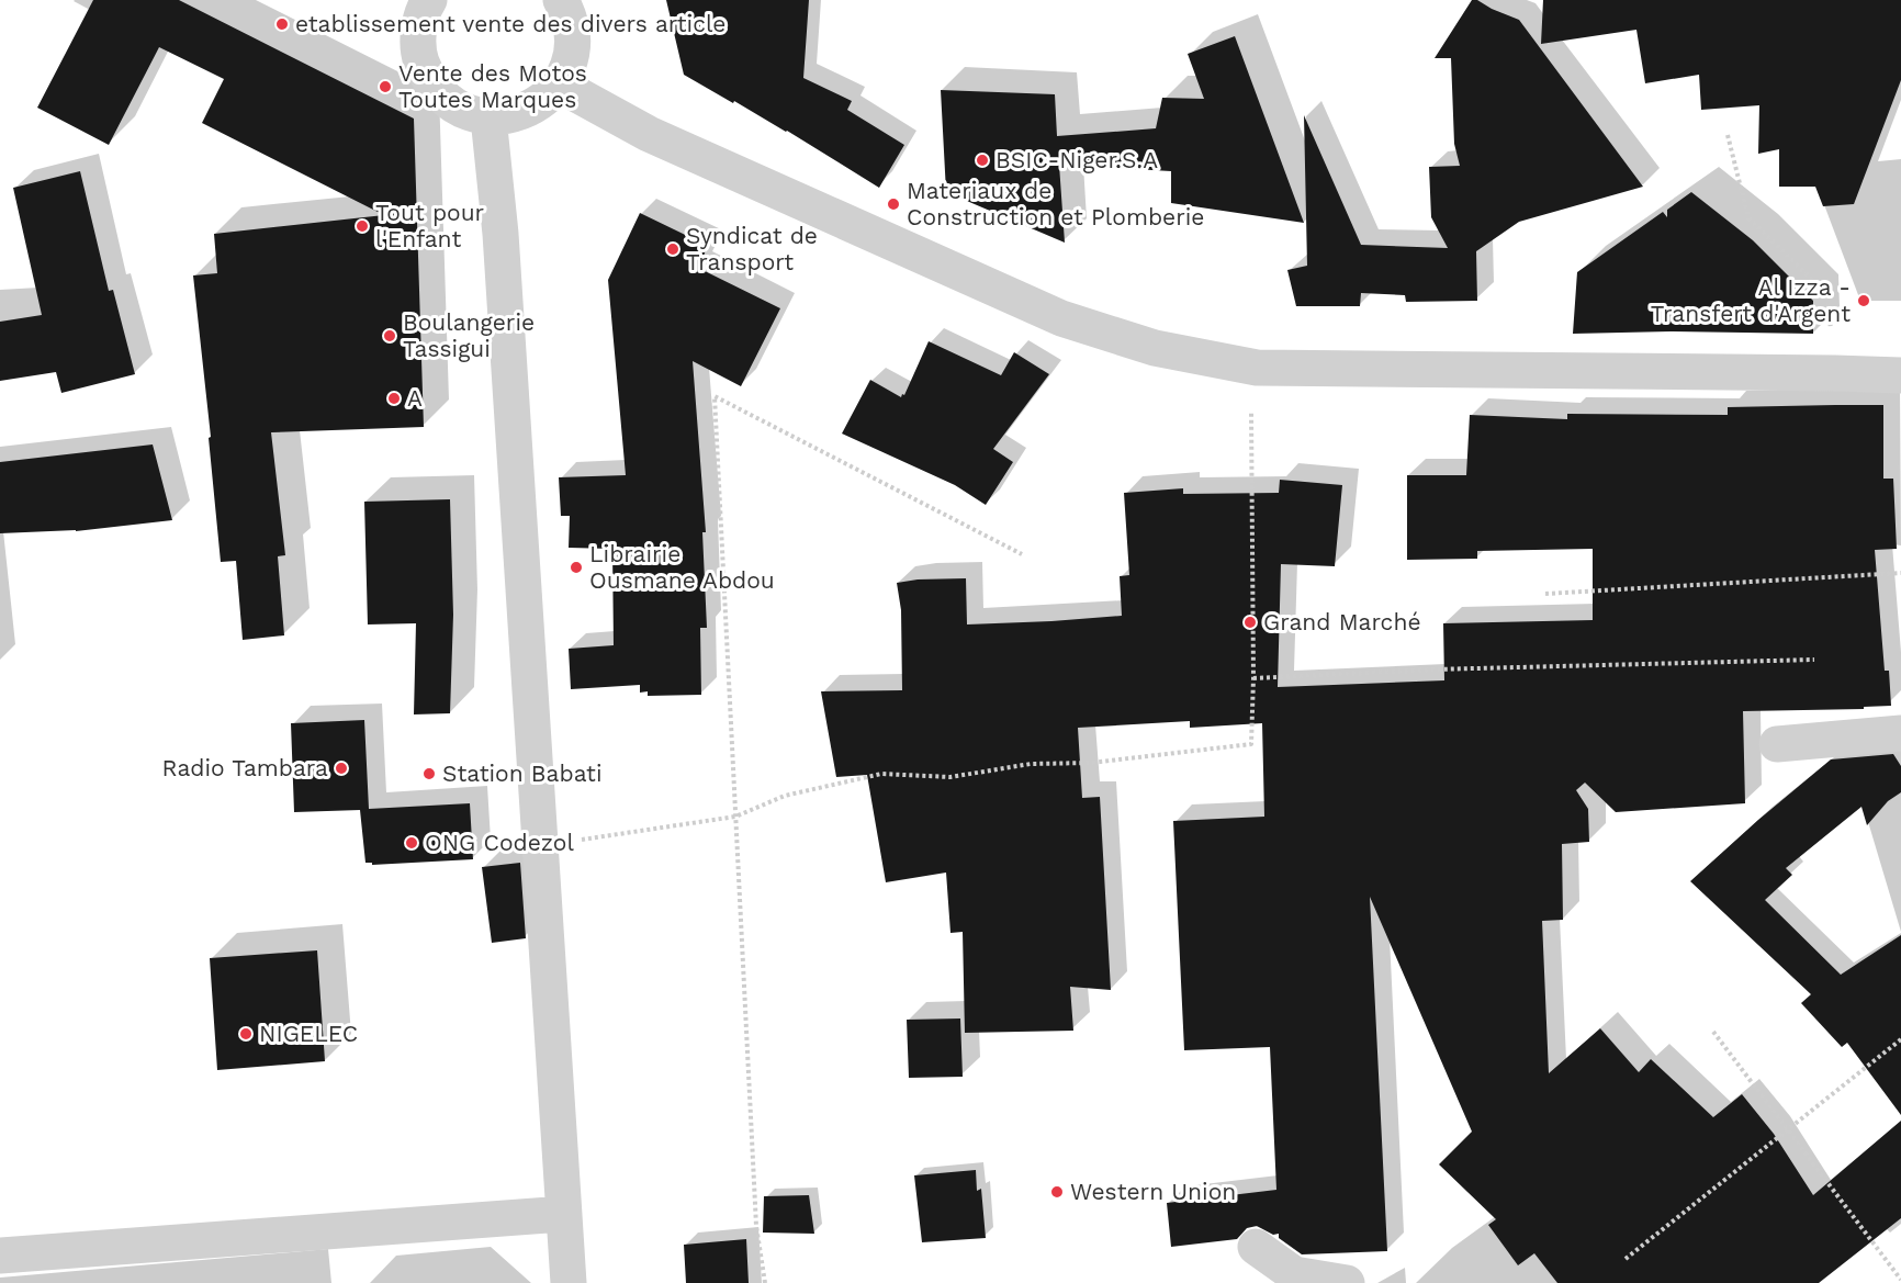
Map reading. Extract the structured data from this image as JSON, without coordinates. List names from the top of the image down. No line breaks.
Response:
{"places":["etablissement vente des divers article","Vente des Motos Toutes Marques","BSIC-Niger.S.A","Materiaux de Construction et Plomberie","Tout pour l'Enfant","Syndicat de Transport","Al Izza - Transfert d'Argent","Boulangerie Tassigui","A","Librairie Ousmane Abdou","Grand Marché","Radio Tambara","Station Babati","ONG Codezol","NIGELEC","Western Union"]}
